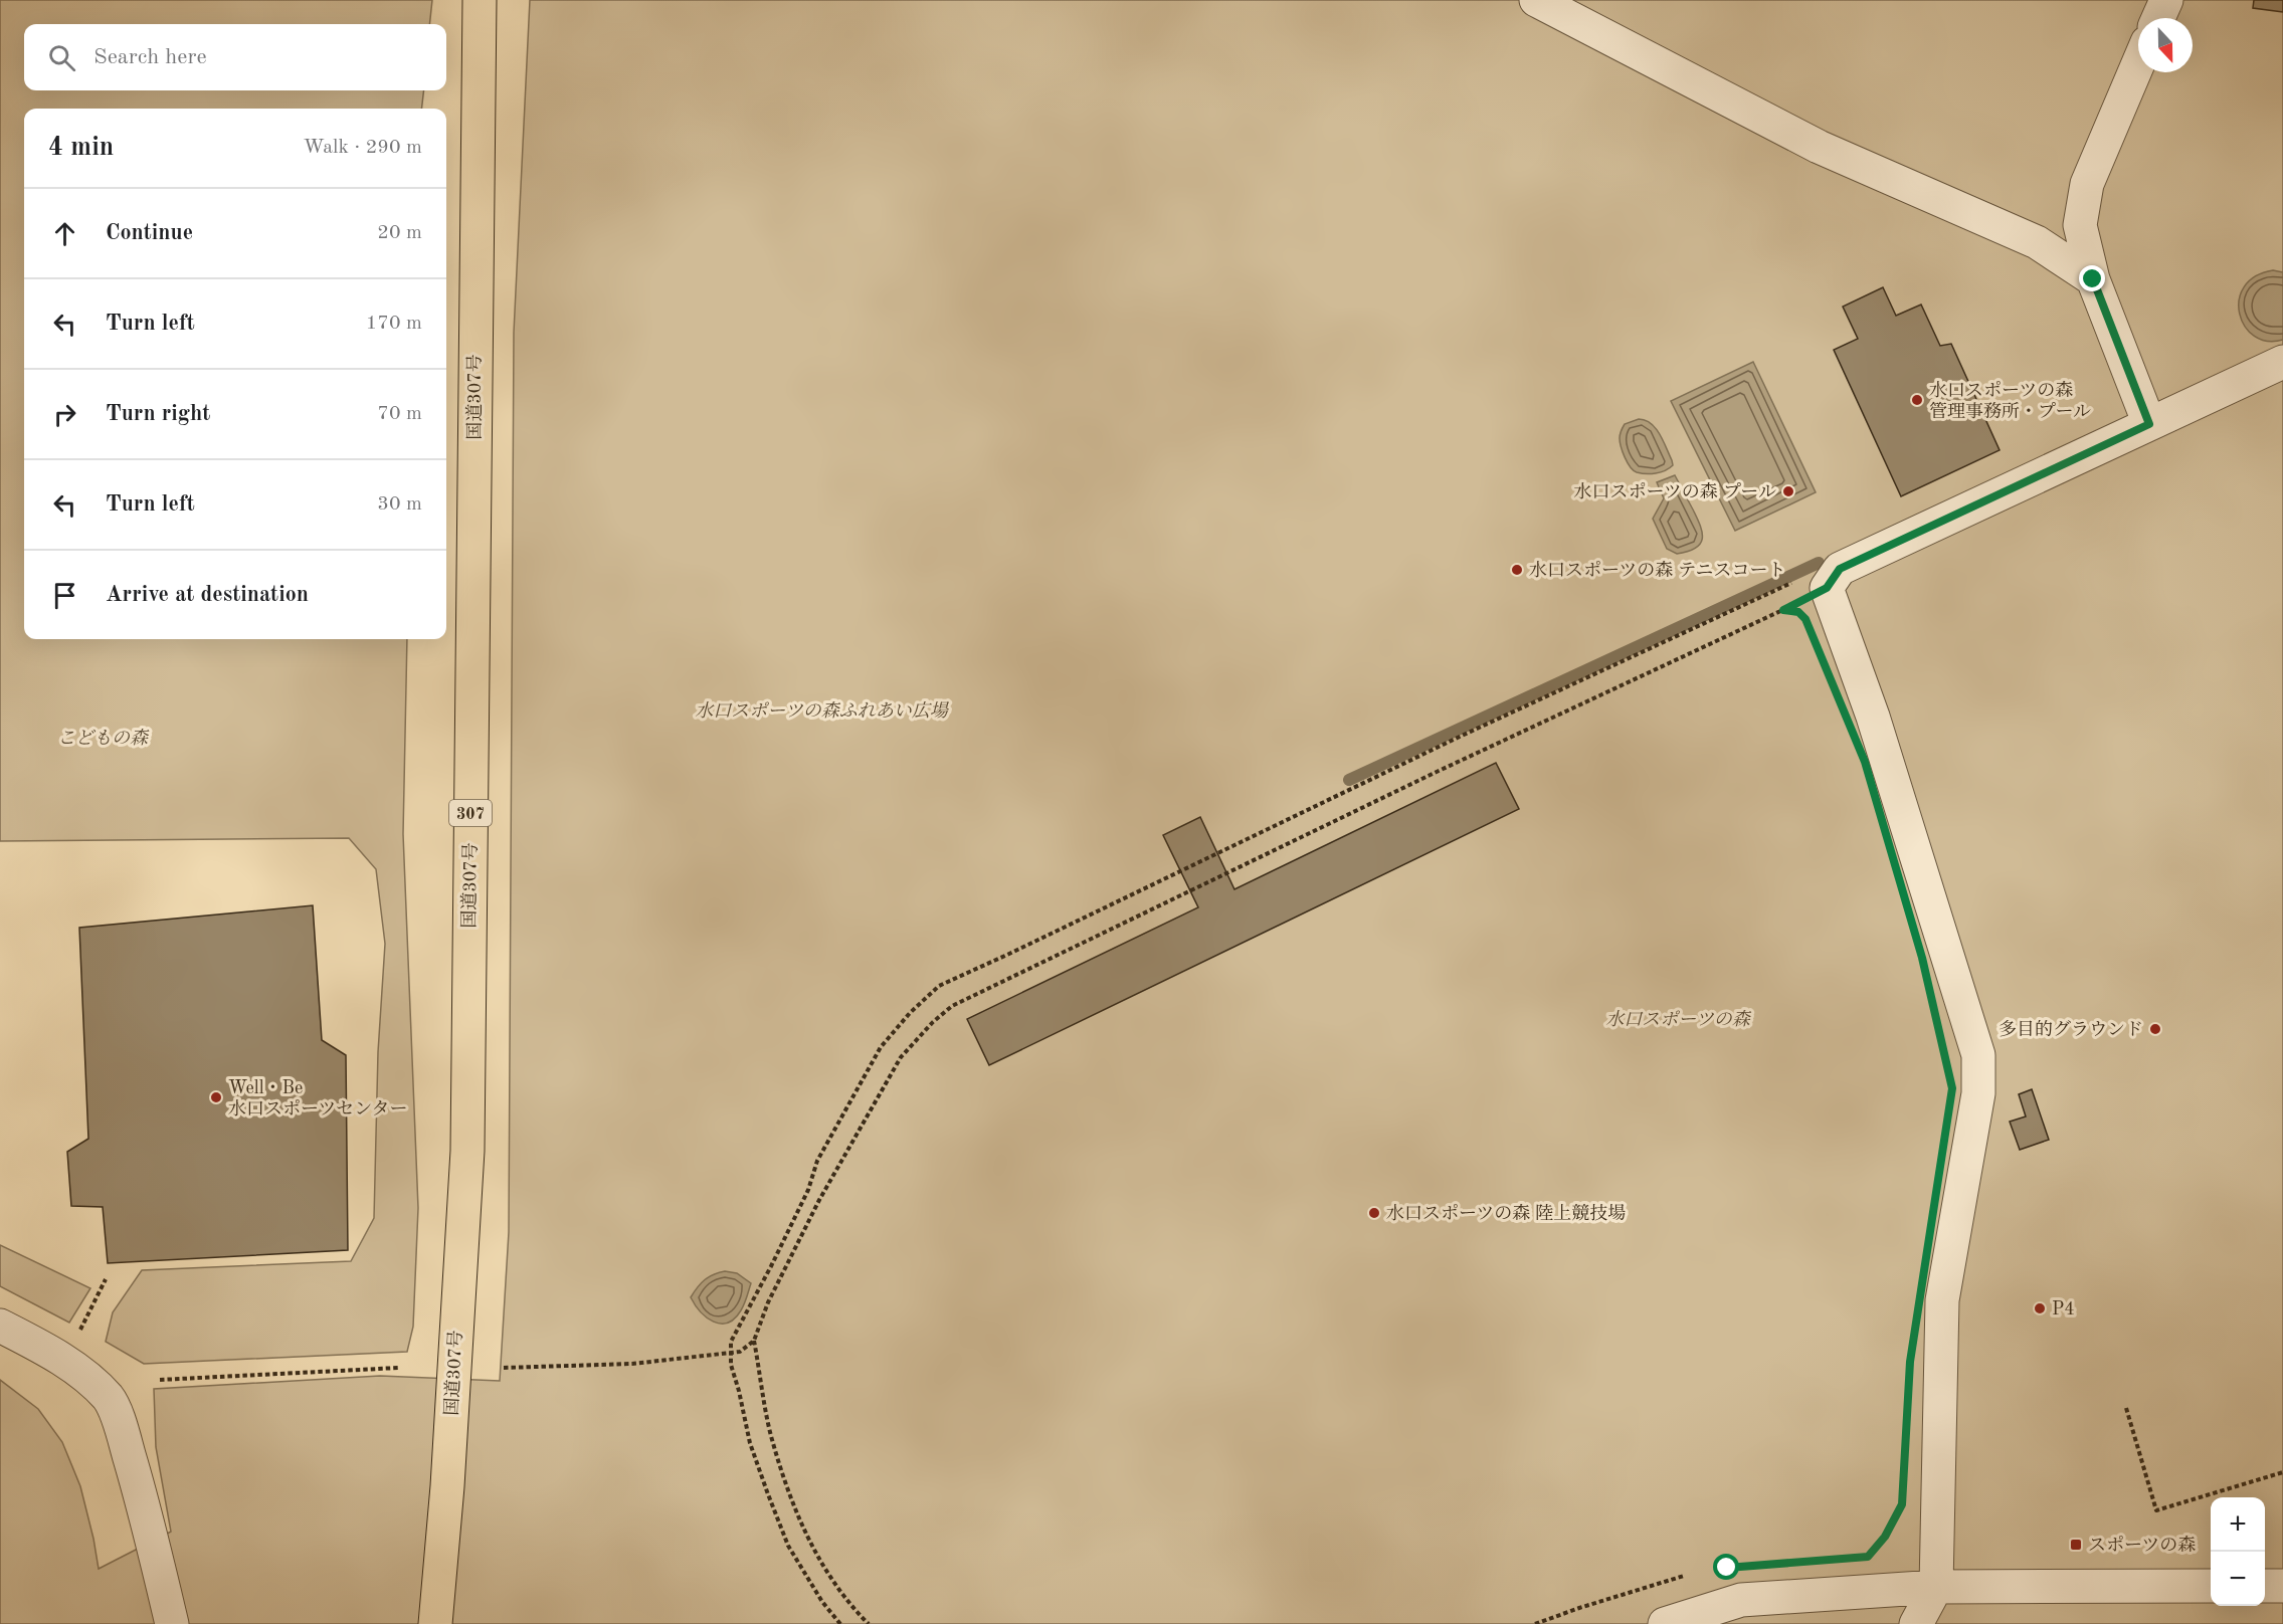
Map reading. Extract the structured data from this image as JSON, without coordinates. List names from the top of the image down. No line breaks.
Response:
{"streets":{"highway":["国道307号","307"]},"parks":["水口スポーツの森ふれあい広場","こどもの森","水口スポーツの森"],"places":{"other":["水口スポーツの森 管理事務所・プール","水口スポーツの森 プール","水口スポーツの森 テニスコート","多目的グラウンド","Well・Be 水口スポーツセンター","水口スポーツの森 陸上競技場","P4"],"transit":["スポーツの森"]},"north":"bottom","page":{"search":"Search here","heading":["4 min","Walk · 290 m"],"list":[["Continue","20 m"],["Turn left","170 m"],["Turn right","70 m"],["Turn left","30 m"],"Arrive at destination"],"map_buttons":["+","−"]}}
